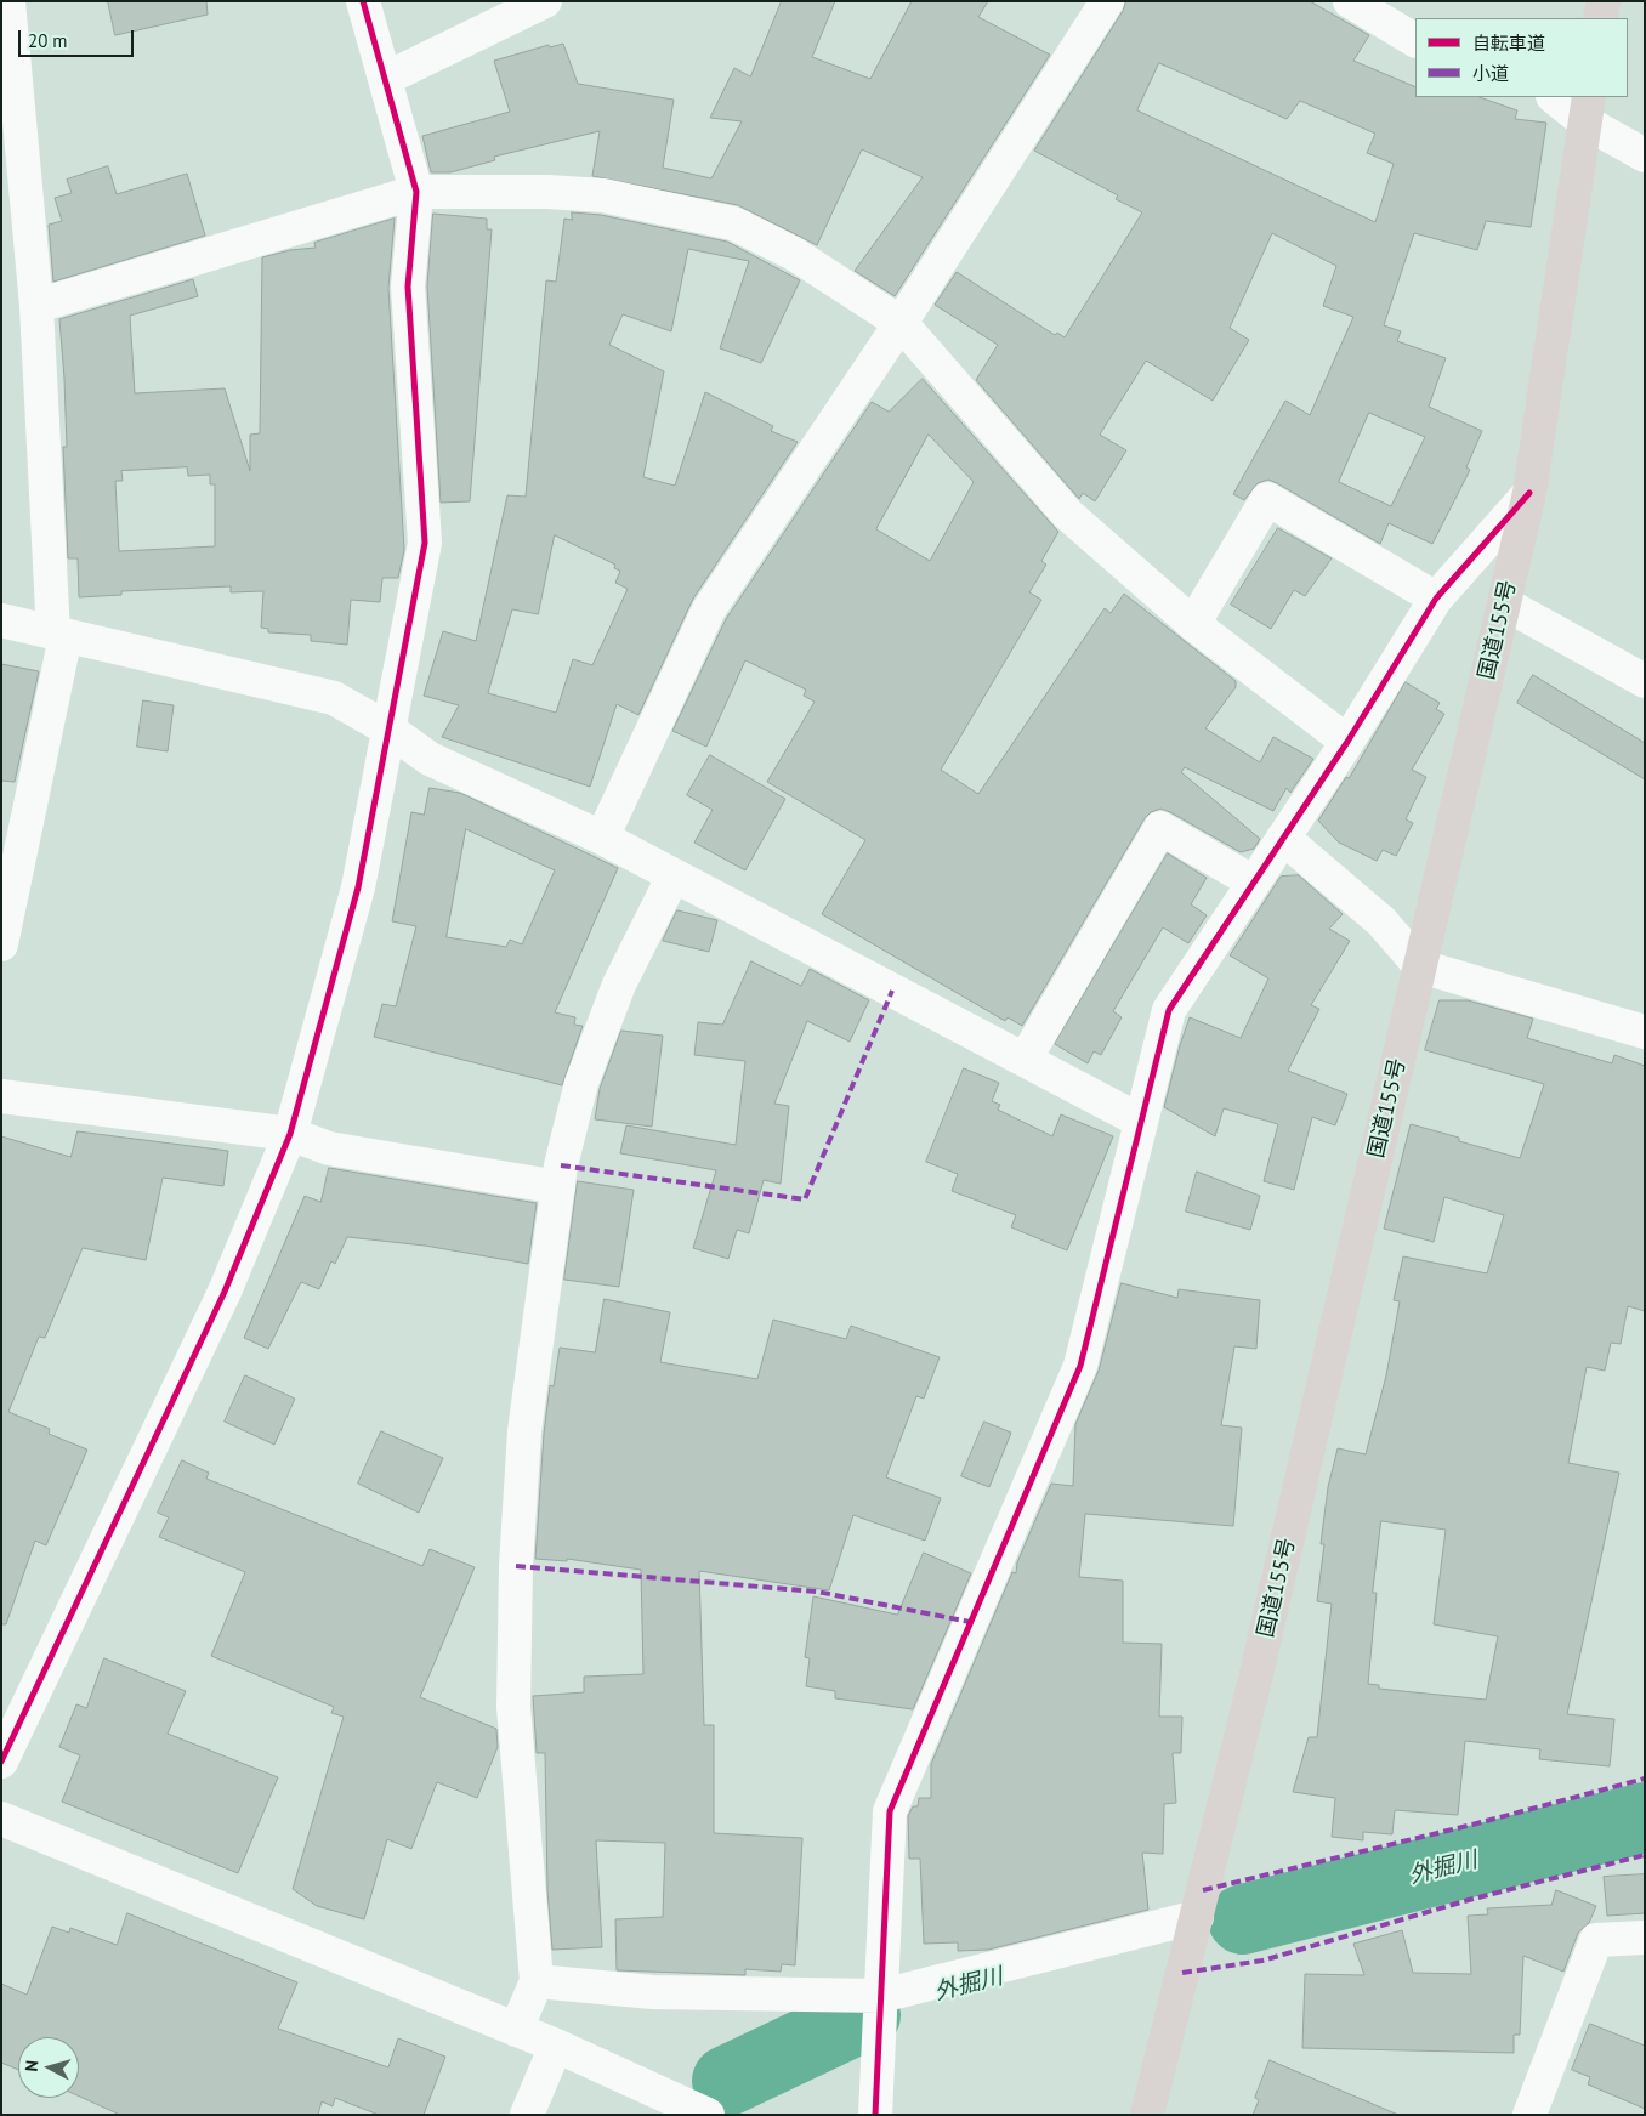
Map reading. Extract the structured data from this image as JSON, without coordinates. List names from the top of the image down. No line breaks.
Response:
{"streets":{"highway":["国道155号"]},"water":["外掘川"],"legend":["自転車道","小道"],"scale_bar":"20 m","north":"left"}
